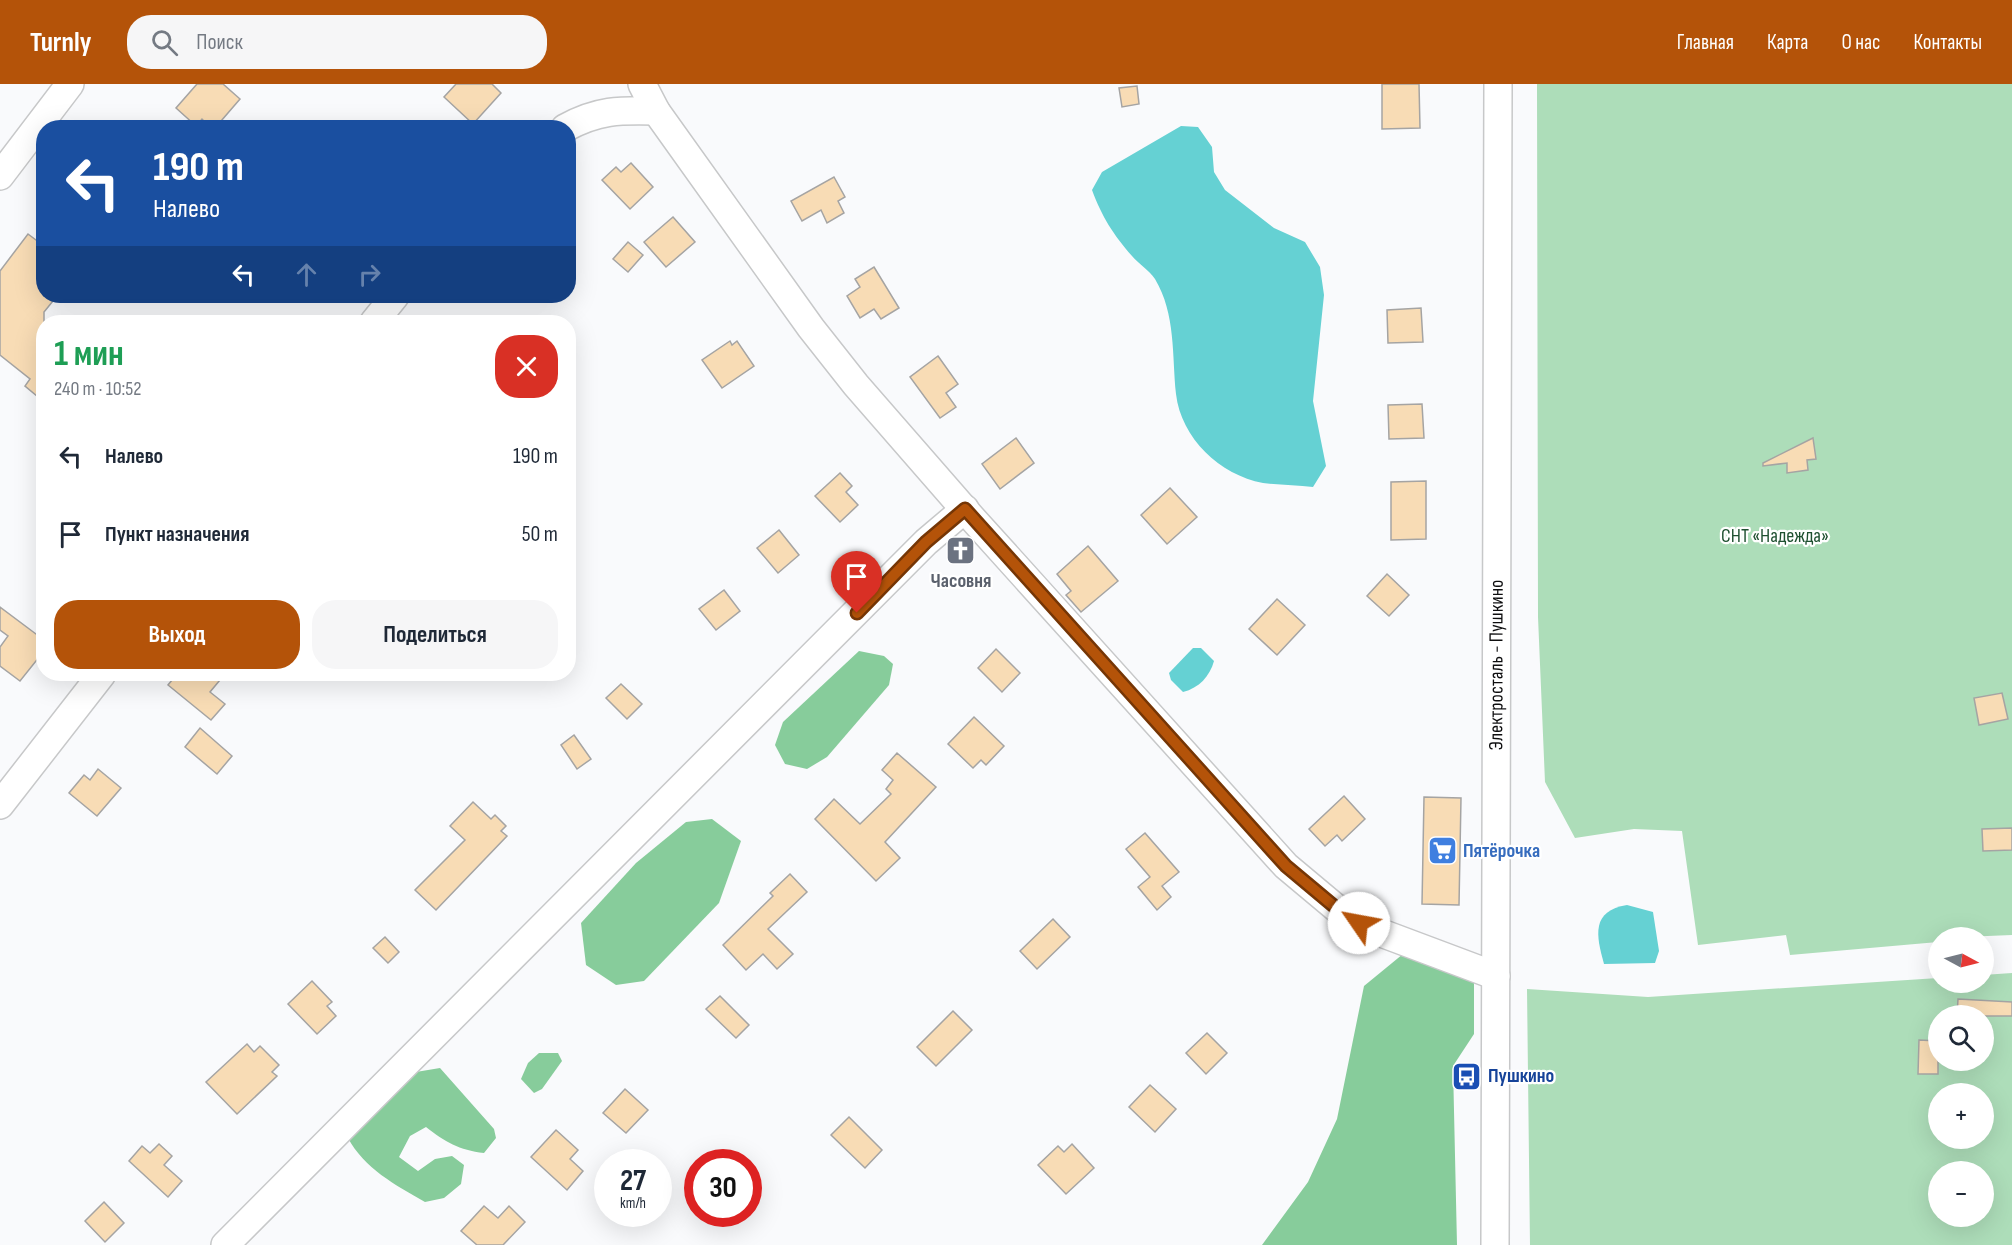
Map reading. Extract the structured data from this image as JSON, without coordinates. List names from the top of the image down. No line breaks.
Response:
{"streets":{"street":["Электросталь - Пушкино"]},"parks":["СНТ «Надежда»"],"places":{"church":["Часовня"],"supermarket":["Пятёрочка"],"bus stop":["Пушкино"]},"north":"right","page":{"header":"Turnly","search":"Поиск","nav":["Главная","Карта","О нас","Контакты"],"turn":["190 m","Налево"],"heading":["1 мин","240 m · 10:52"],"list":[{"name":"Налево","value":"190 m"},{"name":"Пункт назначения","value":"50 m"}],"buttons":["Выход","Поделиться"],"map_buttons":["+","−"],"speed":"27 km/h","limit":"30"}}
